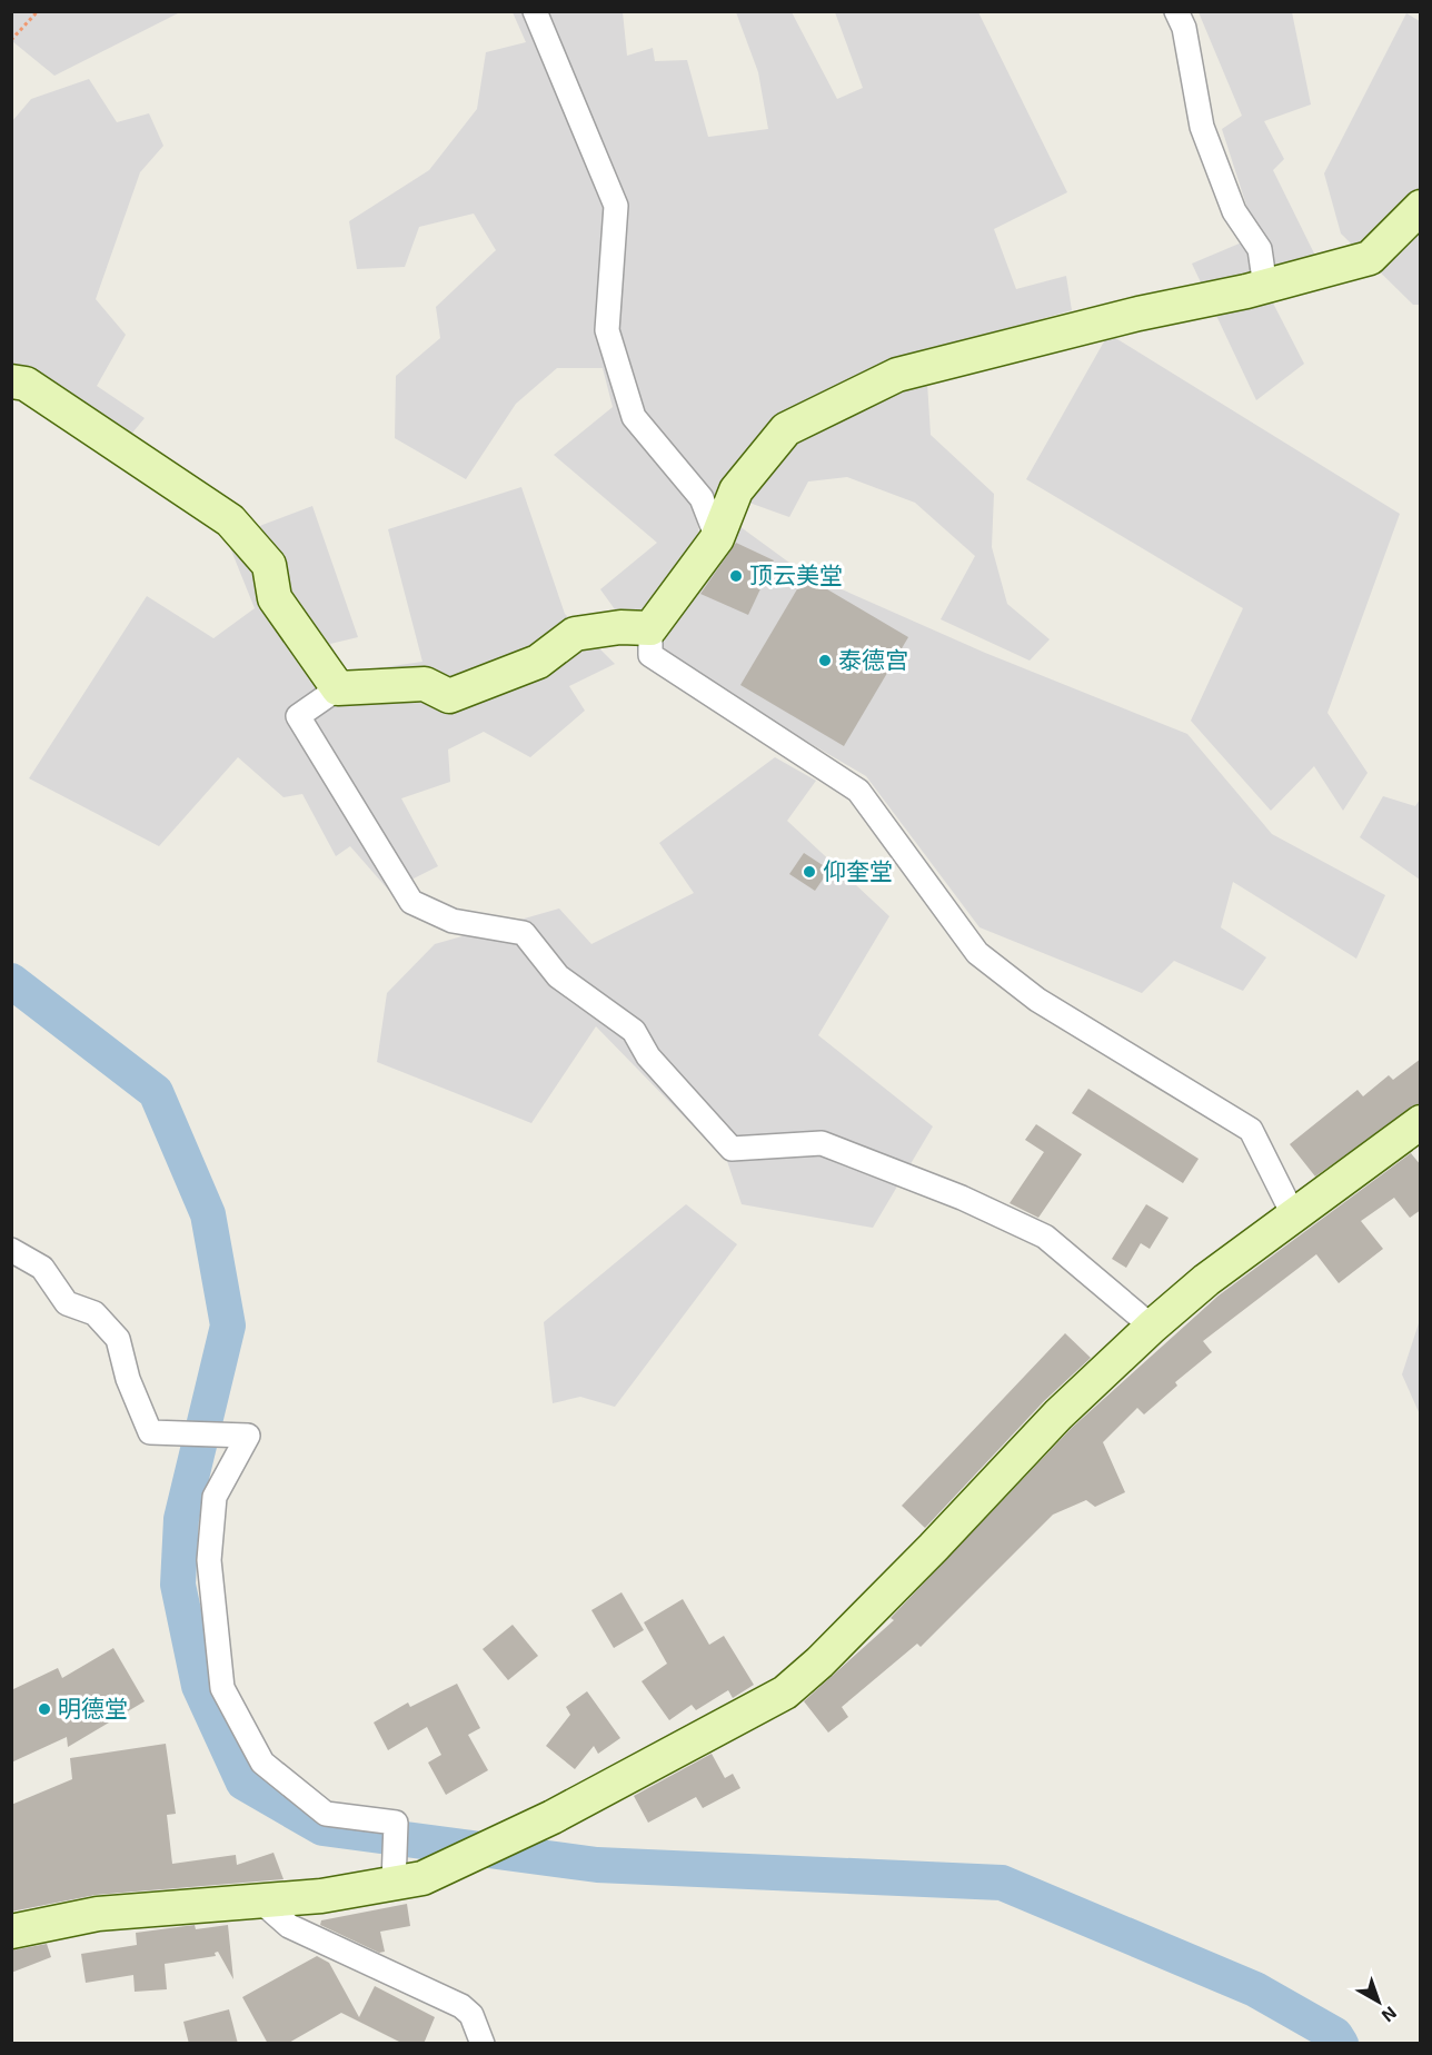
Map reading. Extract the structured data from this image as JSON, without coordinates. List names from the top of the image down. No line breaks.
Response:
{"places":["顶云美堂","泰德宫","仰奎堂","明德堂"],"north":"bottom right"}
